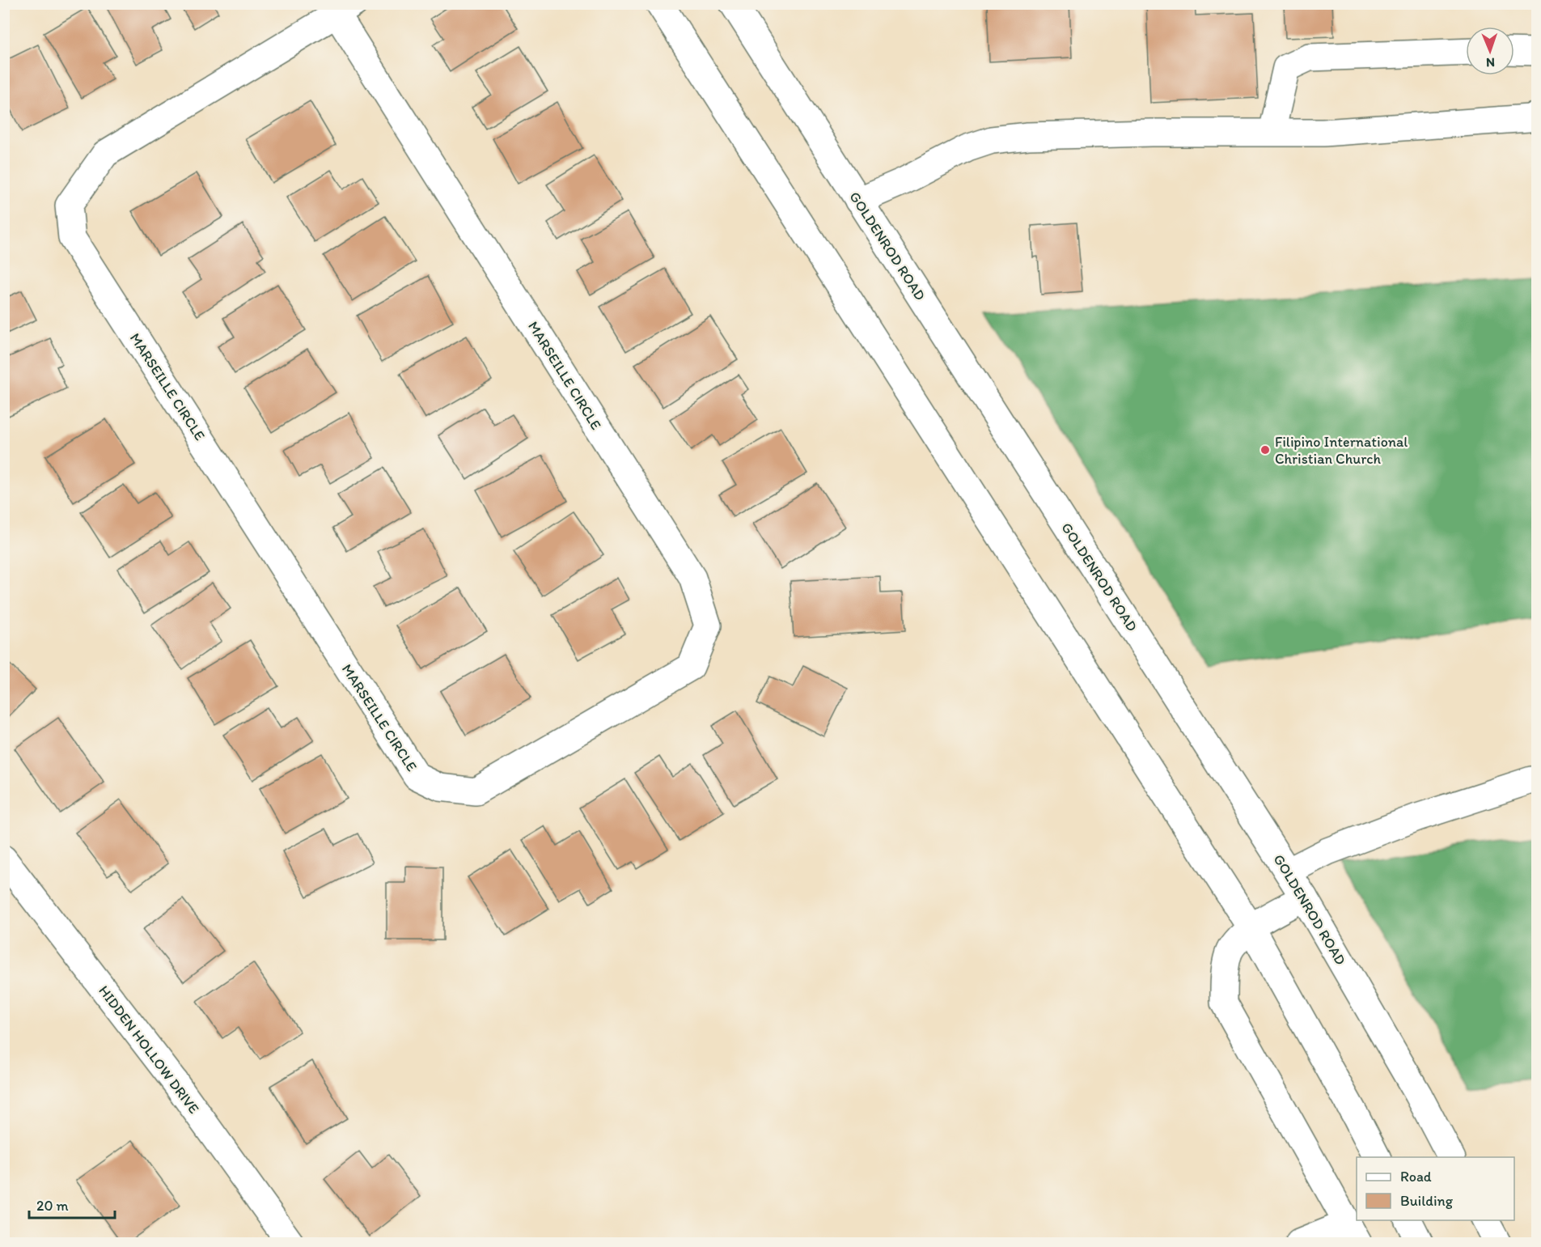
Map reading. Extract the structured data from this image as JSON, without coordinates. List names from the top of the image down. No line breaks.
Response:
{"streets":{"main road":["GOLDENROD ROAD","MARSEILLE CIRCLE","HIDDEN HOLLOW DRIVE"]},"places":["Filipino International Christian Church"],"legend":["Road","Building"],"scale_bar":"20 m","north":"bottom"}
